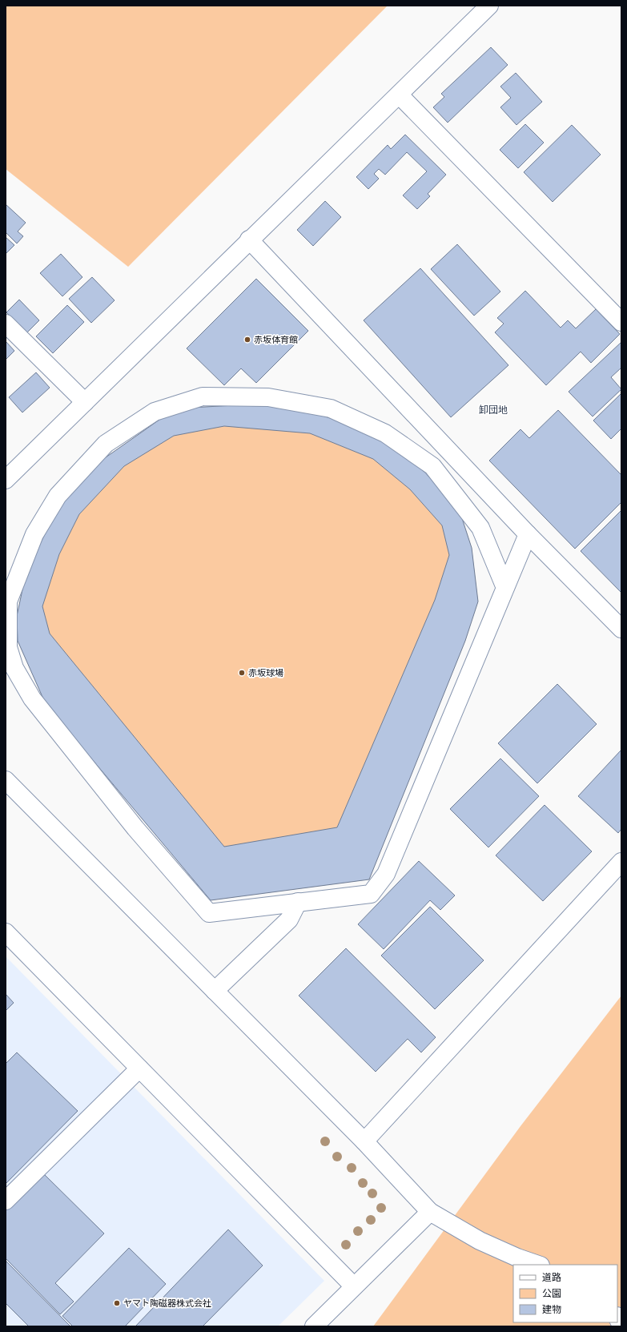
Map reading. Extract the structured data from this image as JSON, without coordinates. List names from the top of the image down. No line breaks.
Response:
{"districts":["卸団地"],"places":["赤坂体育館","赤坂球場","ヤマト陶磁器株式会社"],"legend":["道路","公園","建物"]}
